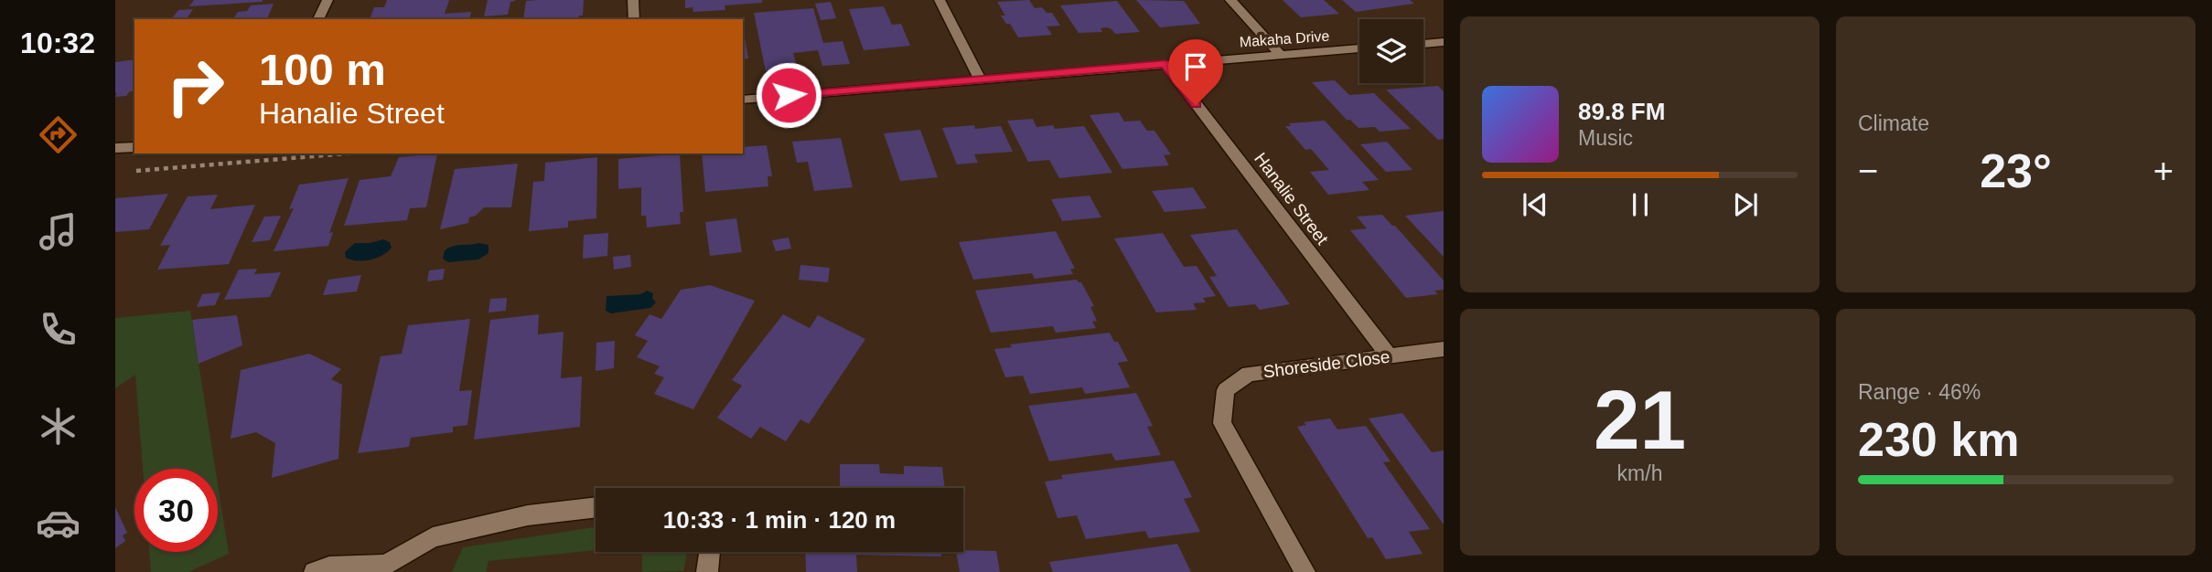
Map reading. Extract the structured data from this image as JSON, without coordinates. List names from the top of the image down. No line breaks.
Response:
{"streets":{"street":["Makaha Drive","Hanalie Street","Shoreside Close"]},"crossings":[["Makaha Drive","Hanalie Street"],["Hanalie Street","Shoreside Close"]],"page":{"tabs":"10:32","tile":["Climate",["21","km/h"],["Range · 46%","230 km"]],"turn":["100 m","Hanalie Street"],"song":["89.8 FM","Music"],"heat":["−","23°","+"],"limit":"30","trip":"10:33 · 1 min · 120 m"}}
